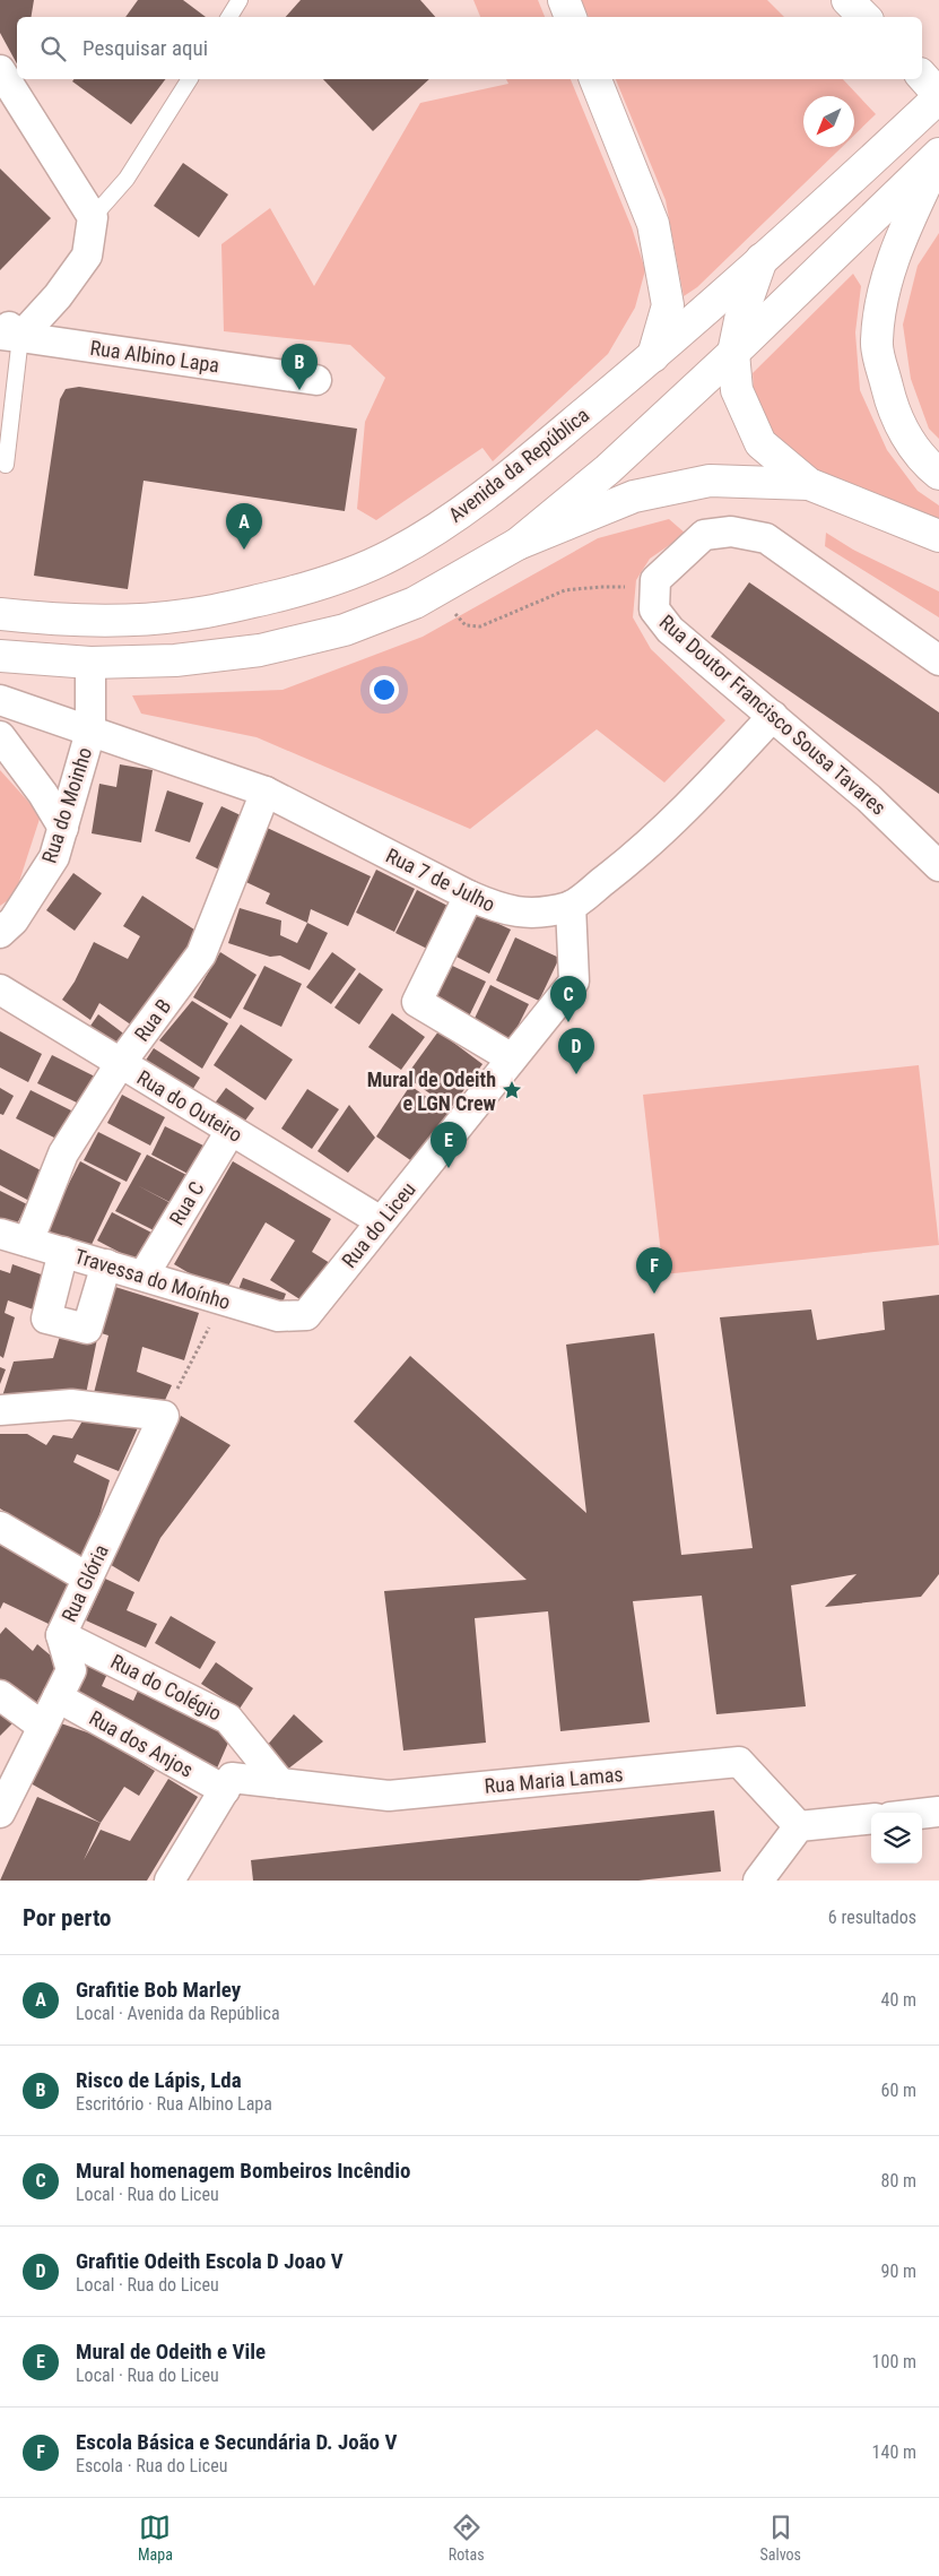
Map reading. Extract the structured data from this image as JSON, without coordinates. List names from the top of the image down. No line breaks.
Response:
{"streets":{"main road":["Avenida da República"],"street":["Rua Albino Lapa","Rua Doutor Francisco Sousa Tavares","Rua do Moinho","Rua 7 de Julho","Rua B","Rua do Outeiro","Rua C","Rua do Liceu","Travessa do Moínho","Rua Glória","Rua do Colégio","Rua dos Anjos","Rua Maria Lamas"]},"crossings":[["Rua Doutor Francisco Sousa Tavares","Rua 7 de Julho"],["Rua do Moinho","Rua 7 de Julho"],["Rua 7 de Julho","Rua B"],["Rua 7 de Julho","Rua do Liceu"],["Rua B","Rua do Outeiro"],["Rua B","Travessa do Moínho"],["Rua do Outeiro","Rua C"],["Rua do Outeiro","Rua do Liceu"],["Rua C","Travessa do Moínho"],["Rua do Liceu","Travessa do Moínho"],["Rua Glória","Rua do Colégio"],["Rua Glória","Rua dos Anjos"],["Rua do Colégio","Rua Maria Lamas"]],"places":{"place":["Mural de Odeith e LGN Crew"]},"north":"bottom left","page":{"search":"Pesquisar aqui","pins":["B","A","C","D","E","F"],"heading":["Por perto","6 resultados"],"list":[{"mark":"A","name":"Grafitie Bob Marley","note":"Local · Avenida da República","value":"40 m"},{"mark":"B","name":"Risco de Lápis, Lda","note":"Escritório · Rua Albino Lapa","value":"60 m"},{"mark":"C","name":"Mural homenagem Bombeiros Incêndio","note":"Local · Rua do Liceu","value":"80 m"},{"mark":"D","name":"Grafitie Odeith Escola D Joao V","note":"Local · Rua do Liceu","value":"90 m"},{"mark":"E","name":"Mural de Odeith e Vile","note":"Local · Rua do Liceu","value":"100 m"},{"mark":"F","name":"Escola Básica e Secundária D. João V","note":"Escola · Rua do Liceu","value":"140 m"}],"nav":["Mapa","Rotas","Salvos"]}}
